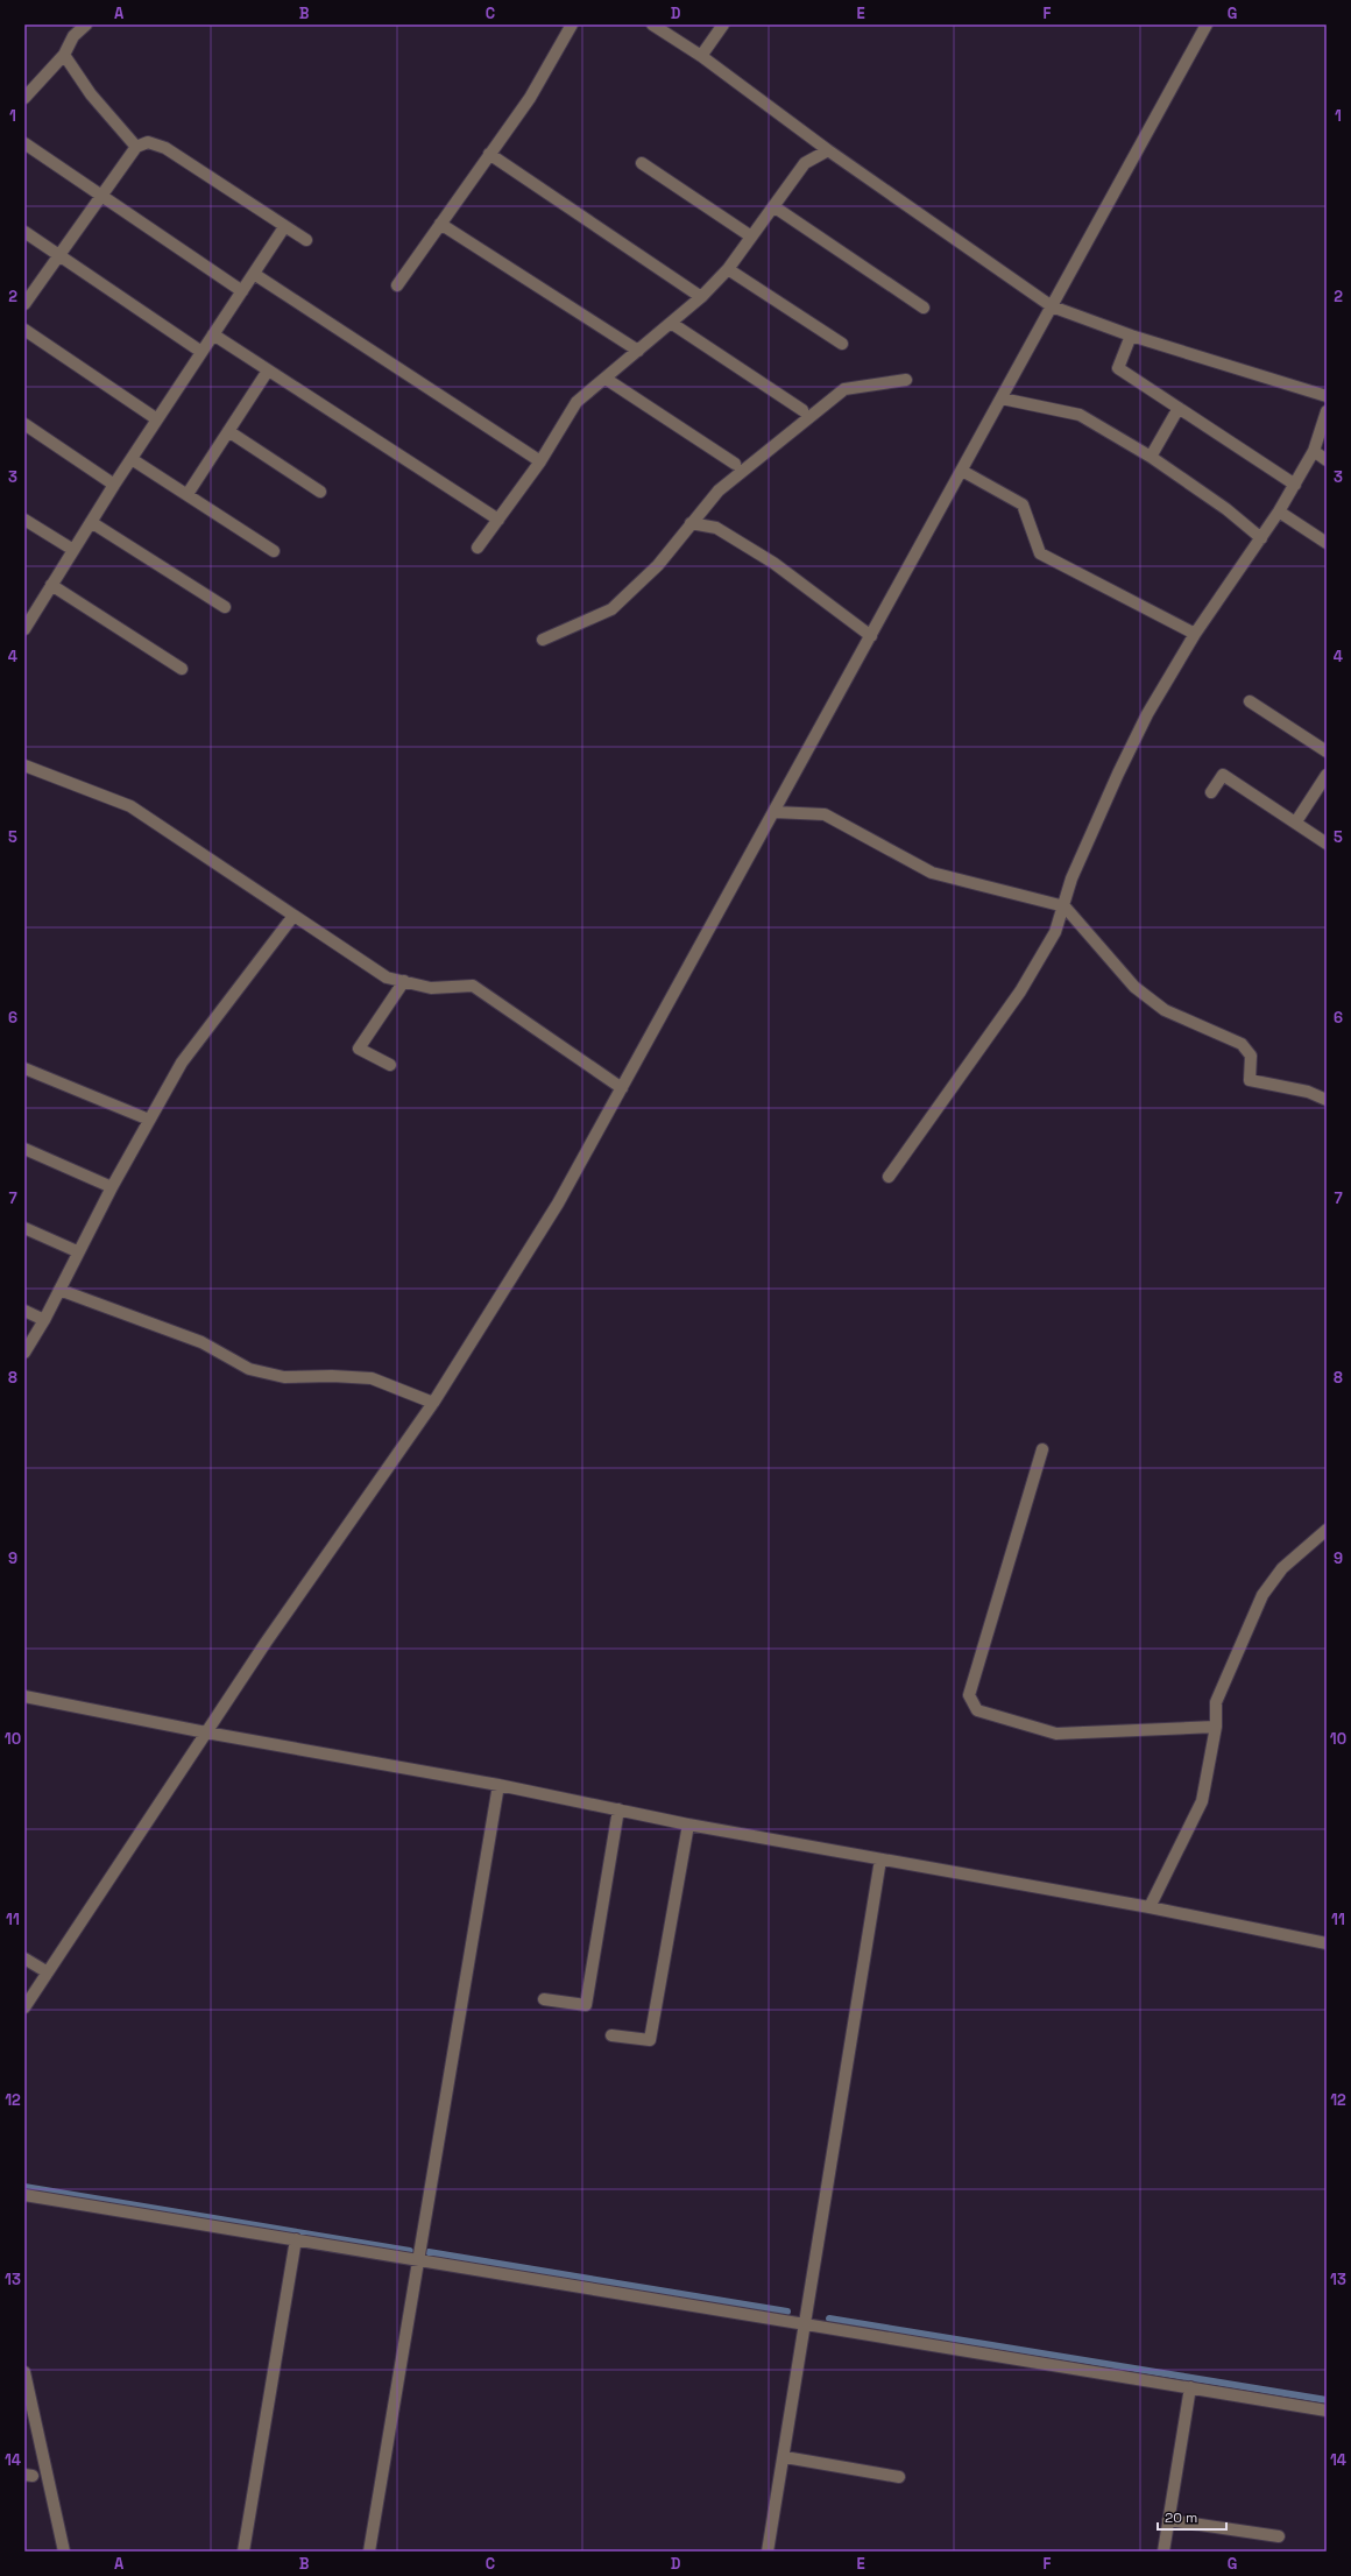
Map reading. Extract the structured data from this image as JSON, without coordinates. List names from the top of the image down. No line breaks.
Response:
{"scale_bar":"20 m","grid":{"columns":["A","B","C","D","E","F","G"],"rows":["1","2","3","4","5","6","7","8","9","10","11","12","13","14"]}}
